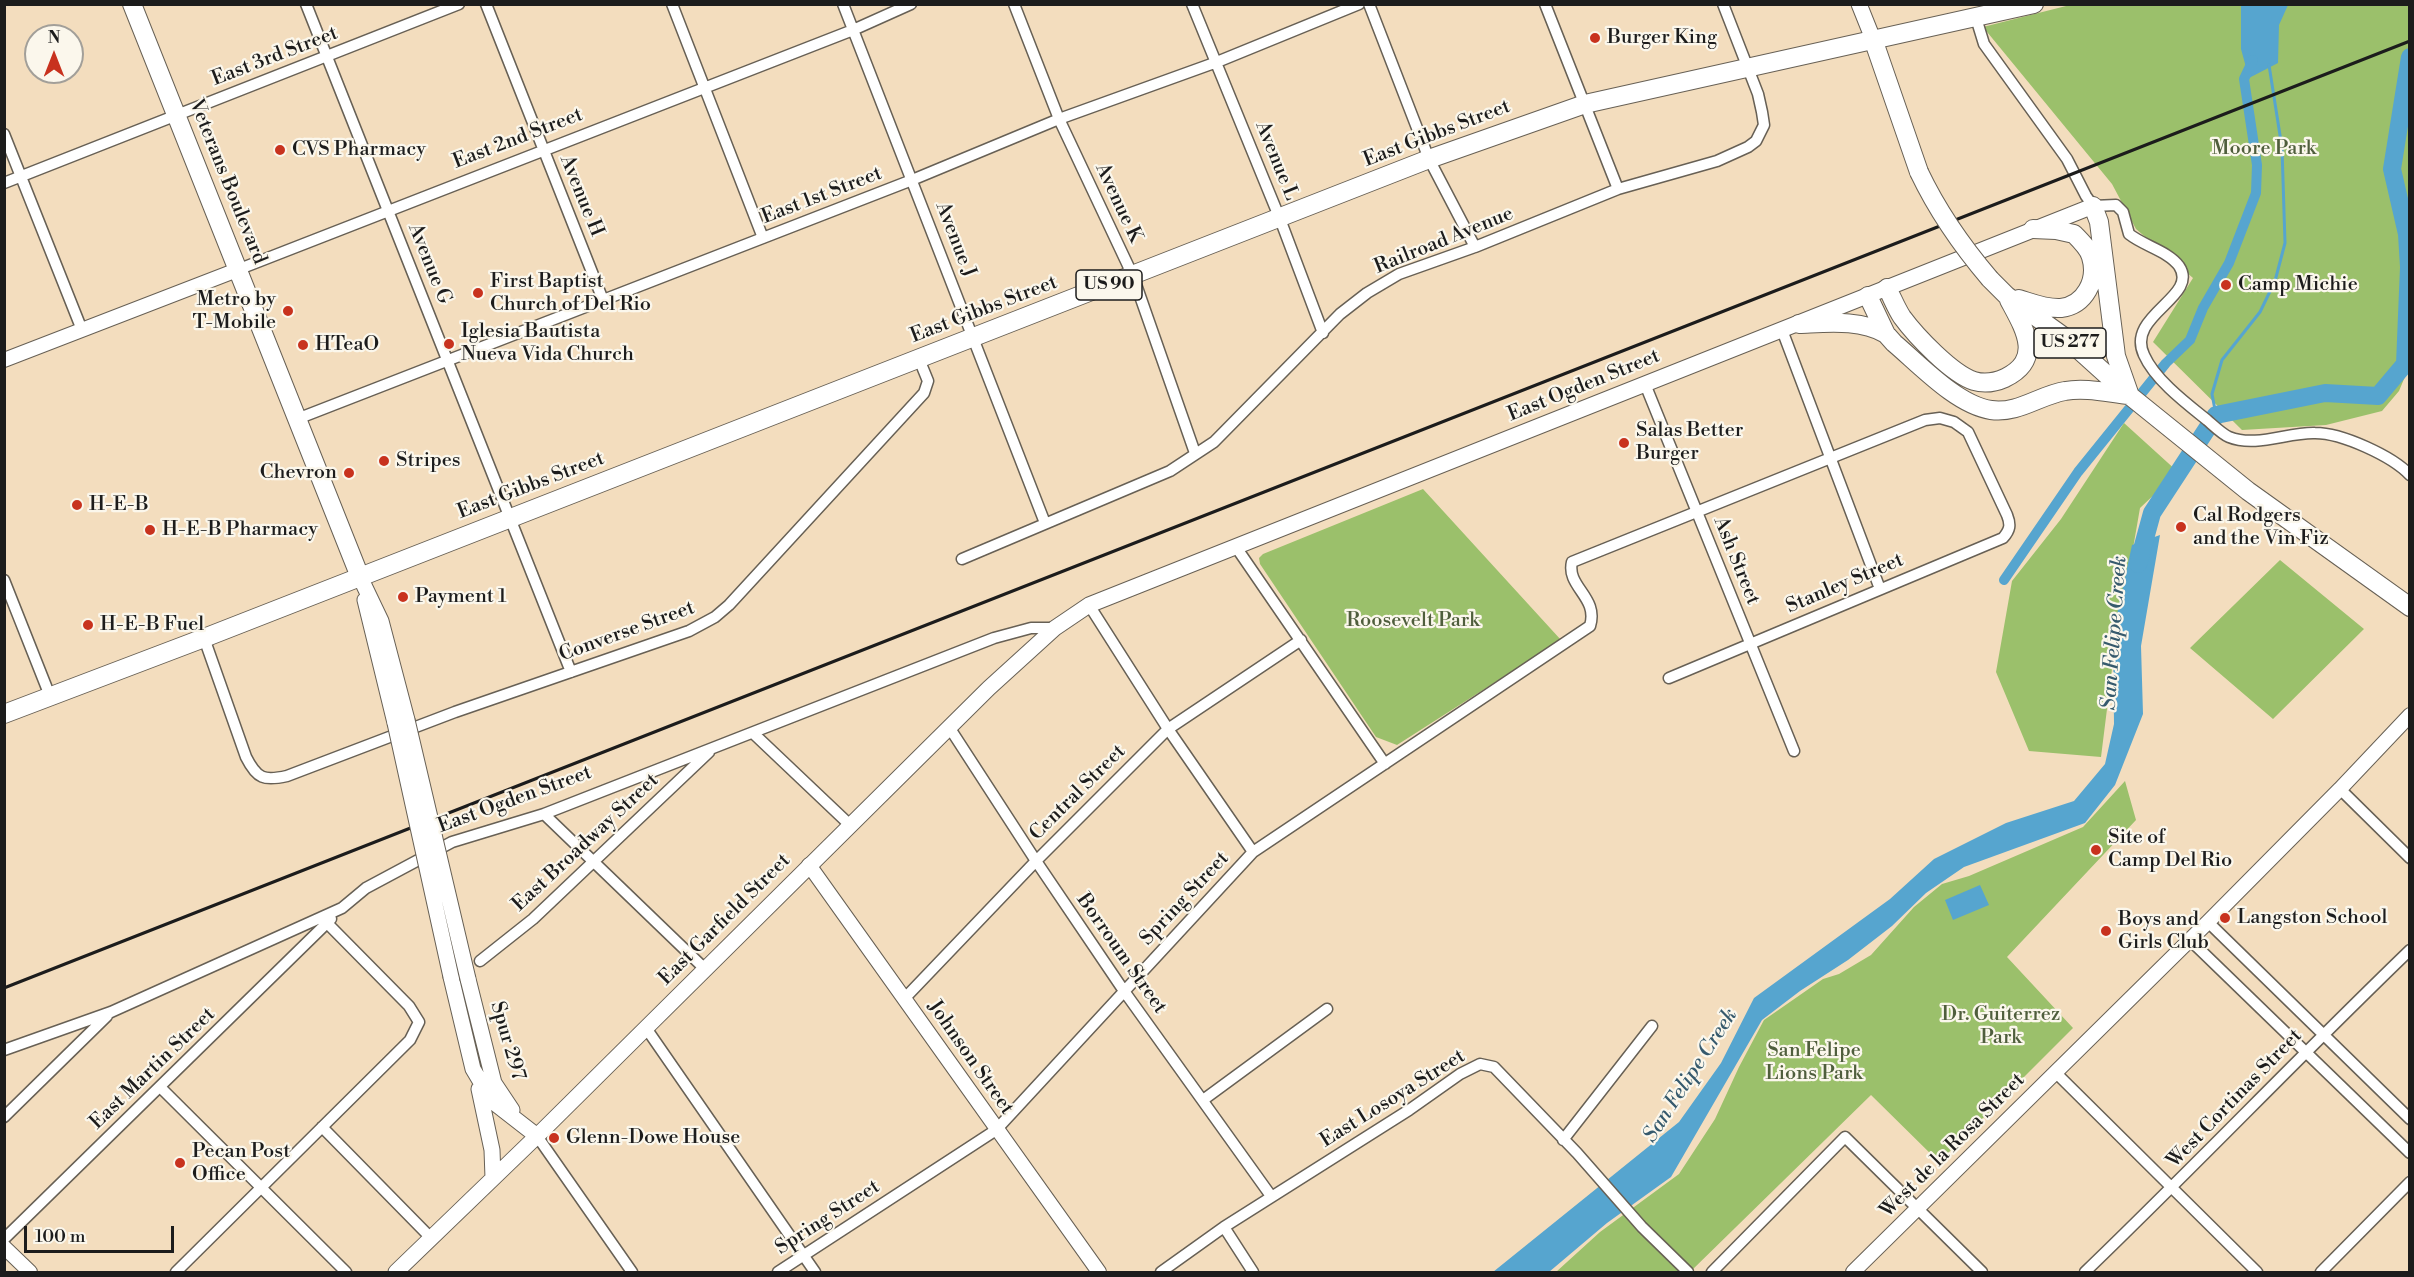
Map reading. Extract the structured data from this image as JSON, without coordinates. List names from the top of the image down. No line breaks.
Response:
{"streets":{"main road":["East Gibbs Street","Veterans Boulevard","US 90","US 277","East Ogden Street","East Garfield Street","Spur 297"],"street":["East 3rd Street","East 2nd Street","Avenue L","Avenue H","East 1st Street","Avenue K","Avenue J","Railroad Avenue","Avenue G","Ash Street","Stanley Street","Converse Street","Central Street","East Broadway Street","Spring Street","Borroum Street","Johnson Street","East Martin Street","East Losoya Street","West Cortinas Street","West de la Rosa Street"]},"crossings":[["East 3rd Street","Veterans Boulevard"],["East 3rd Street","Avenue G"],["East Gibbs Street","Avenue L"],["East Gibbs Street","Veterans Boulevard"],["East Gibbs Street","Avenue K"],["East Gibbs Street","Avenue J"],["East Gibbs Street","Railroad Avenue"],["East Gibbs Street","Avenue G"],["East Gibbs Street","US 277"],["East Gibbs Street","Converse Street"],["East Gibbs Street","Spur 297"],["East 2nd Street","Veterans Boulevard"],["East 2nd Street","Avenue H"],["East 2nd Street","Avenue J"],["East 2nd Street","Avenue G"],["Avenue L","East 1st Street"],["Avenue L","Railroad Avenue"],["Veterans Boulevard","East 1st Street"],["Veterans Boulevard","Spur 297"],["Avenue H","East 1st Street"],["East 1st Street","Avenue K"],["East 1st Street","Avenue J"],["East 1st Street","Avenue G"],["Avenue K","Railroad Avenue"],["Avenue J","Railroad Avenue"],["Avenue G","Converse Street"],["East Ogden Street","Ash Street"],["East Ogden Street","East Broadway Street"],["East Ogden Street","East Garfield Street"],["East Ogden Street","East Martin Street"],["Ash Street","Stanley Street"],["Ash Street","Spring Street"],["Central Street","Borroum Street"],["Central Street","Johnson Street"],["Spring Street","Borroum Street"],["Spring Street","Johnson Street"],["East Garfield Street","Borroum Street"],["East Garfield Street","Spur 297"],["East Garfield Street","Johnson Street"],["Borroum Street","East Losoya Street"]],"water":["San Felipe Creek"],"parks":["Moore Park","Roosevelt Park","Dr. Guiterrez Park","San Felipe Lions Park"],"places":["Burger King","CVS Pharmacy","Camp Michie","First Baptist Church of Del Rio","Metro by T-Mobile","Iglesia Bautista Nueva Vida Church","HTeaO","Salas Better Burger","Stripes","Chevron","H-E-B","Cal Rodgers and the Vin Fiz","H-E-B Pharmacy","Payment 1","H-E-B Fuel","Site of Camp Del Rio","Langston School","Boys and Girls Club","Glenn-Dowe House","Pecan Post Office"],"scale_bar":"100 m","north":"top"}
